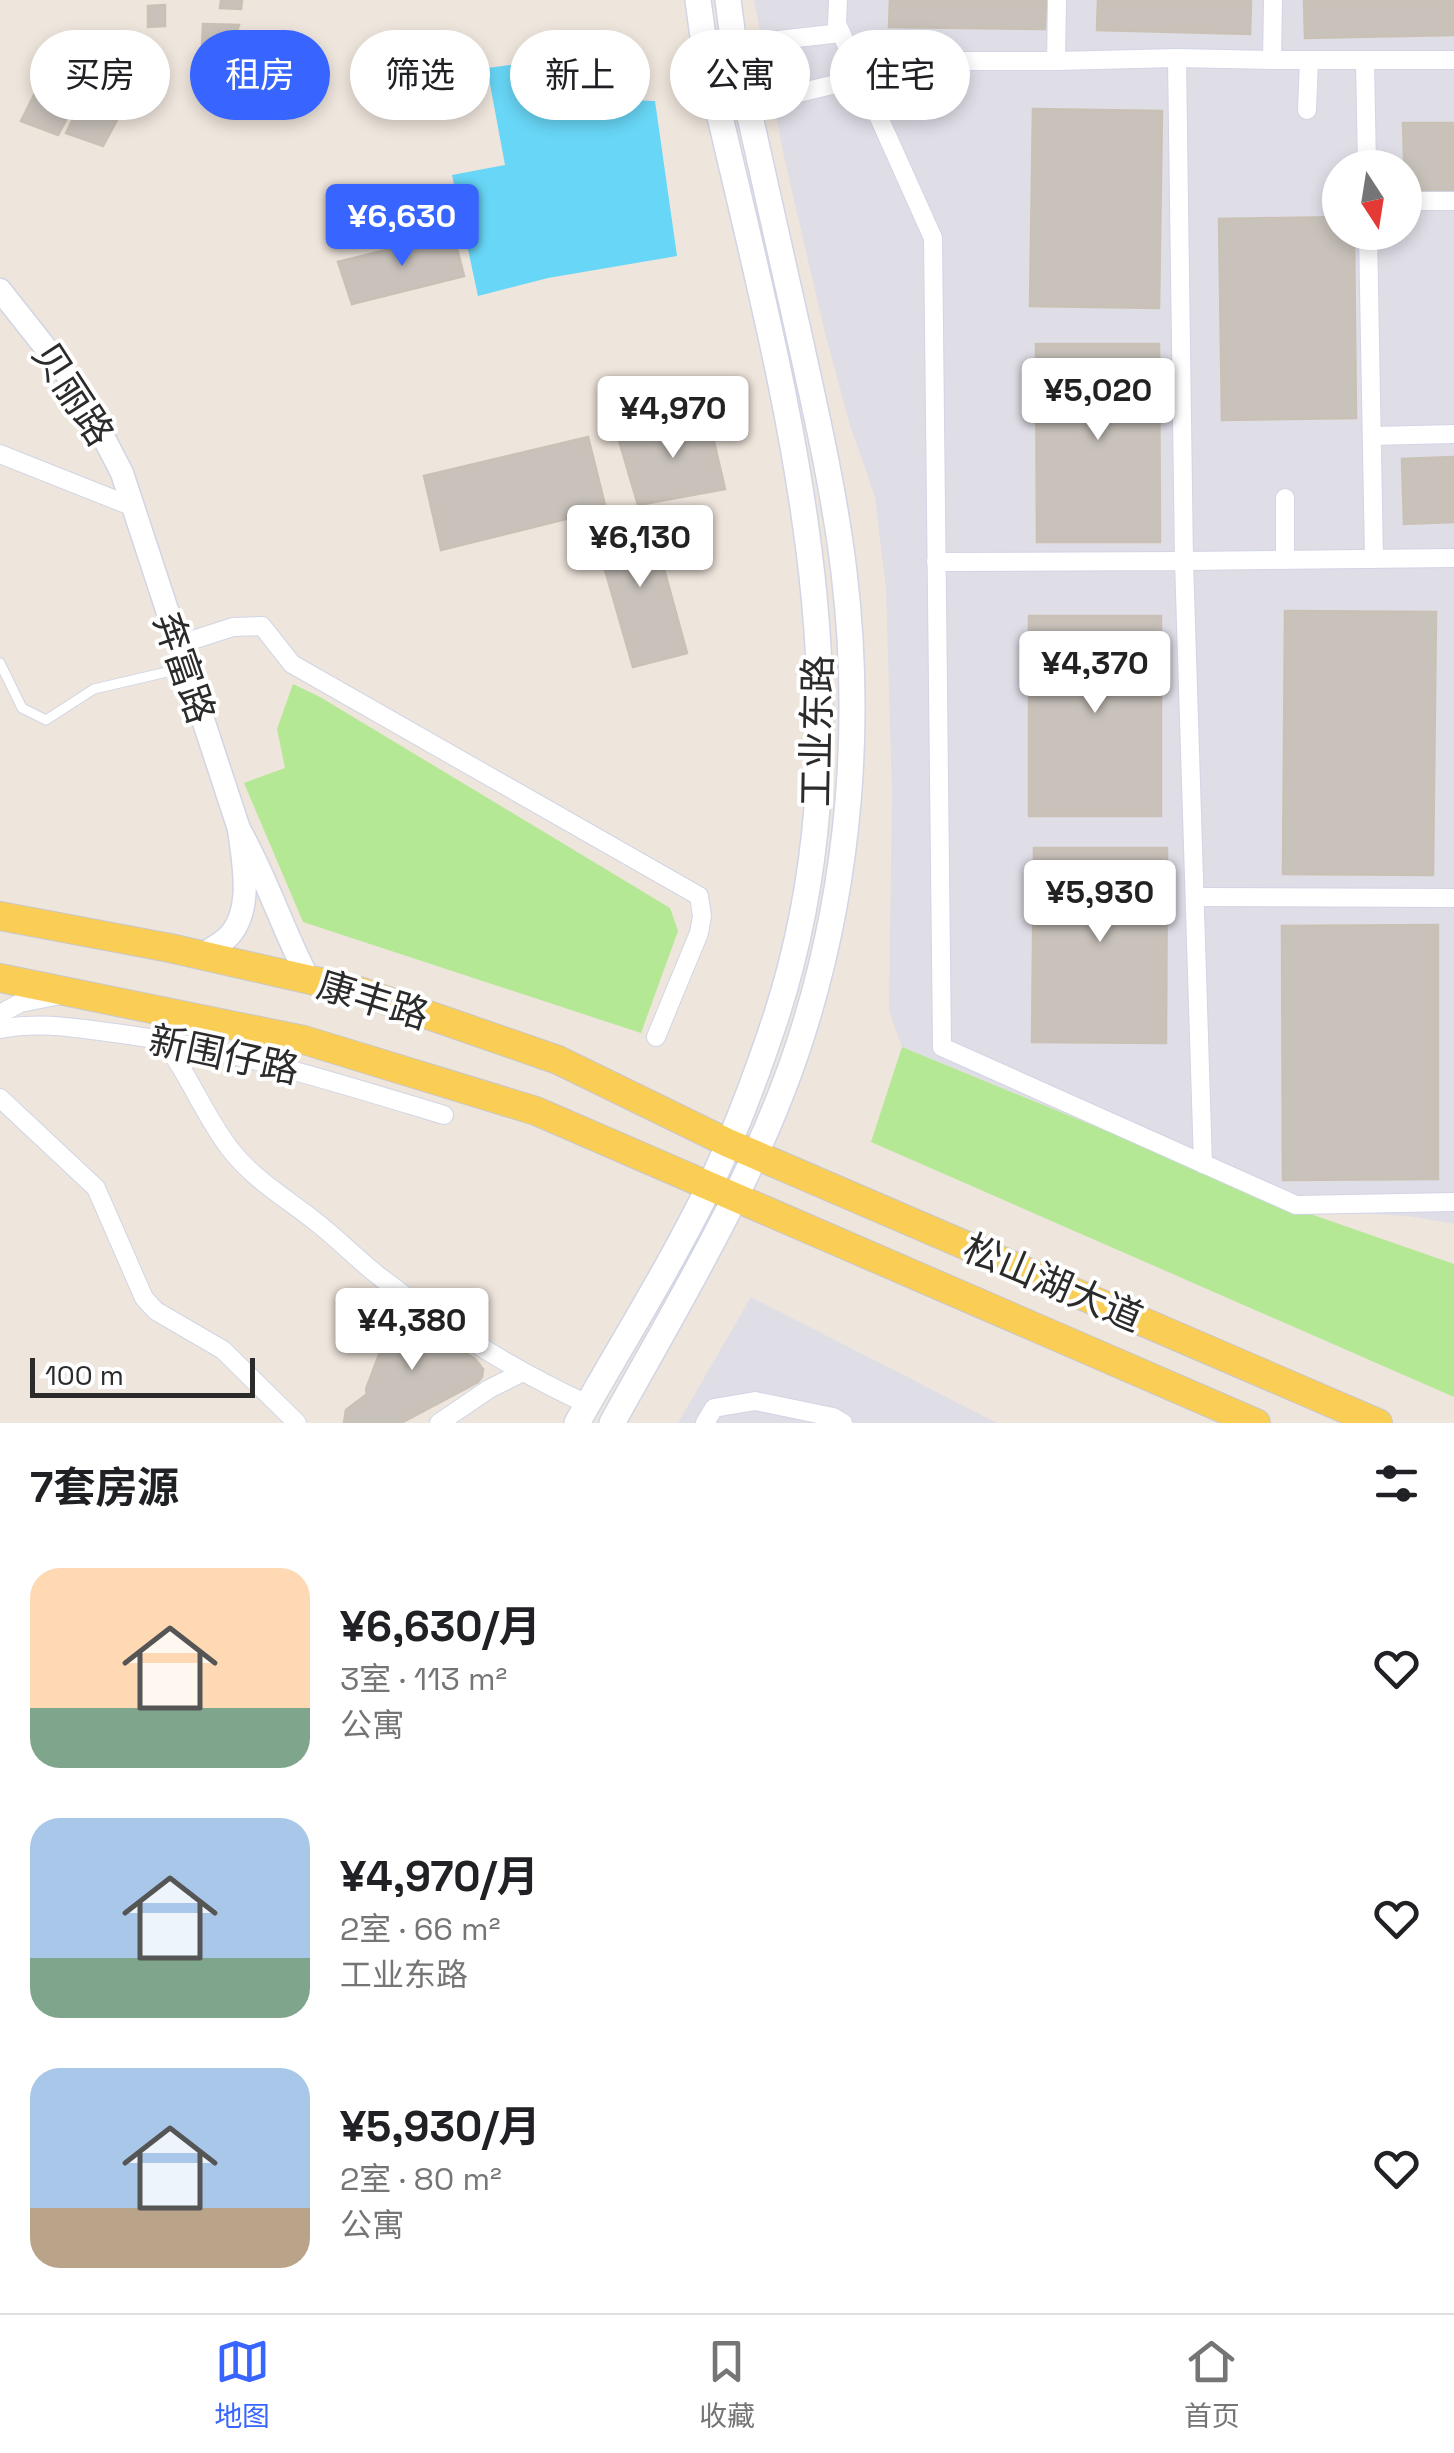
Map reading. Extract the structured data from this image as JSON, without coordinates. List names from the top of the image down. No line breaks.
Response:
{"streets":{"main road":["工业东路","康丰路","松山湖大道"],"street":["贝丽路","奔富路","新围仔路"]},"crossings":[["贝丽路","奔富路"],["工业东路","康丰路"],["工业东路","松山湖大道"],["康丰路","松山湖大道"]],"scale_bar":"100 m","north":"bottom","page":{"chip":["买房","租房","筛选","新上","公寓","住宅"],"price":["¥6,630","¥5,020","¥4,970","¥6,130","¥4,370","¥5,930","¥4,380"],"scale":"100 m","heading":"7套房源","list":[{"name":"¥6,630/月","note":"3室 · 113 m² · 公寓"},{"name":"¥4,970/月","note":"2室 · 66 m² · 工业东路"},{"name":"¥5,930/月","note":"2室 · 80 m² · 公寓"}],"tabs":["地图","收藏","首页"]}}
